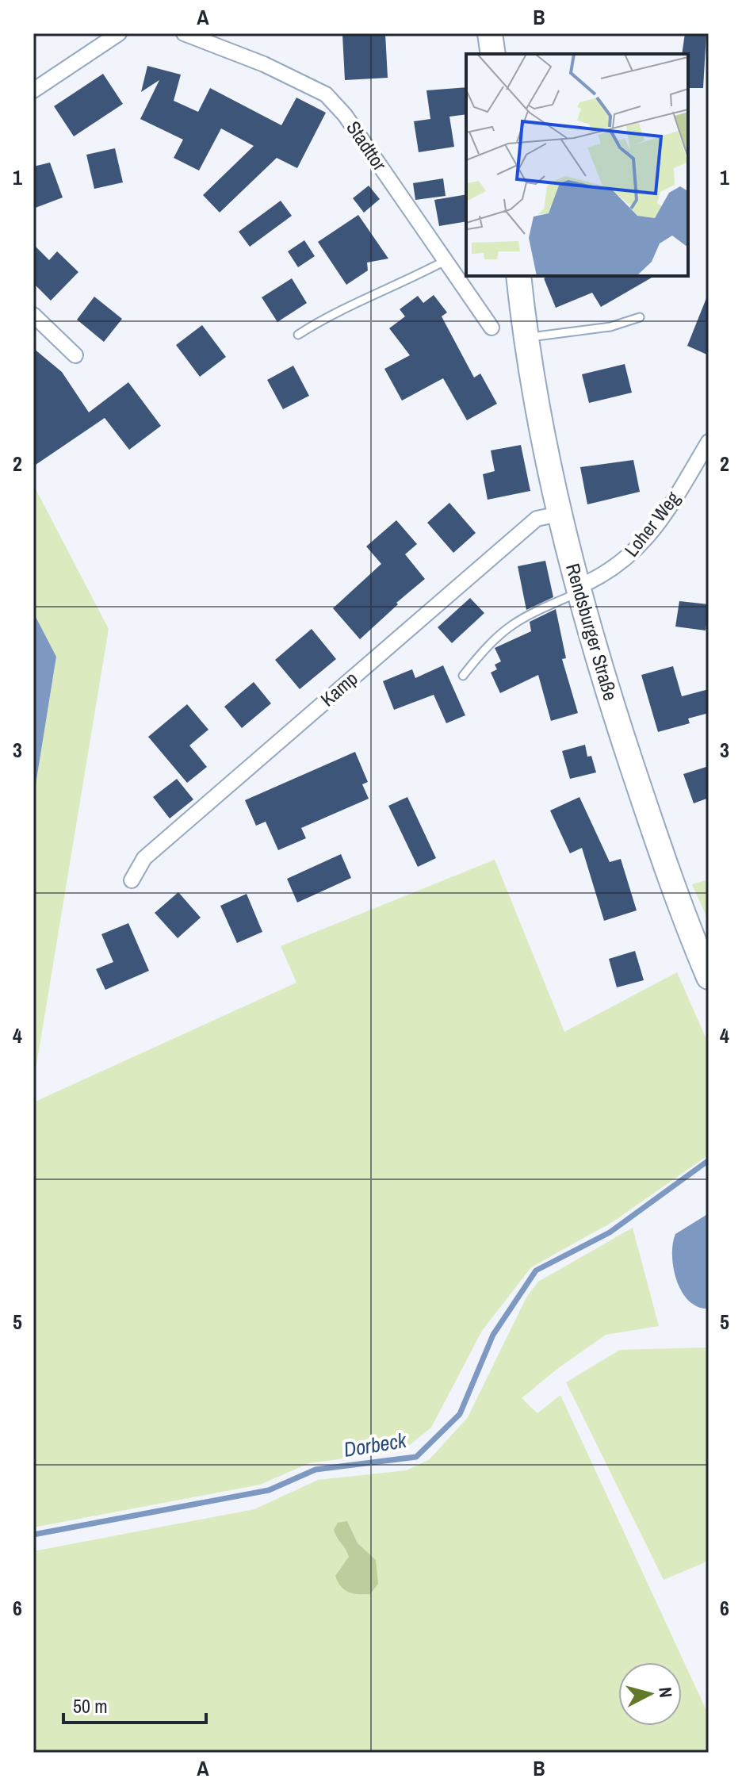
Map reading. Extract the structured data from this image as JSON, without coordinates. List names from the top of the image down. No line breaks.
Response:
{"streets":{"main road":["Rendsburger Straße"],"street":["Stadttor","Loher Weg","Kamp"]},"crossings":[["Loher Weg","Rendsburger Straße"],["Rendsburger Straße","Kamp"]],"water":["Dorbeck"],"scale_bar":"50 m","north":"right","grid":{"columns":["A","B"],"rows":["1","2","3","4","5","6"]}}
